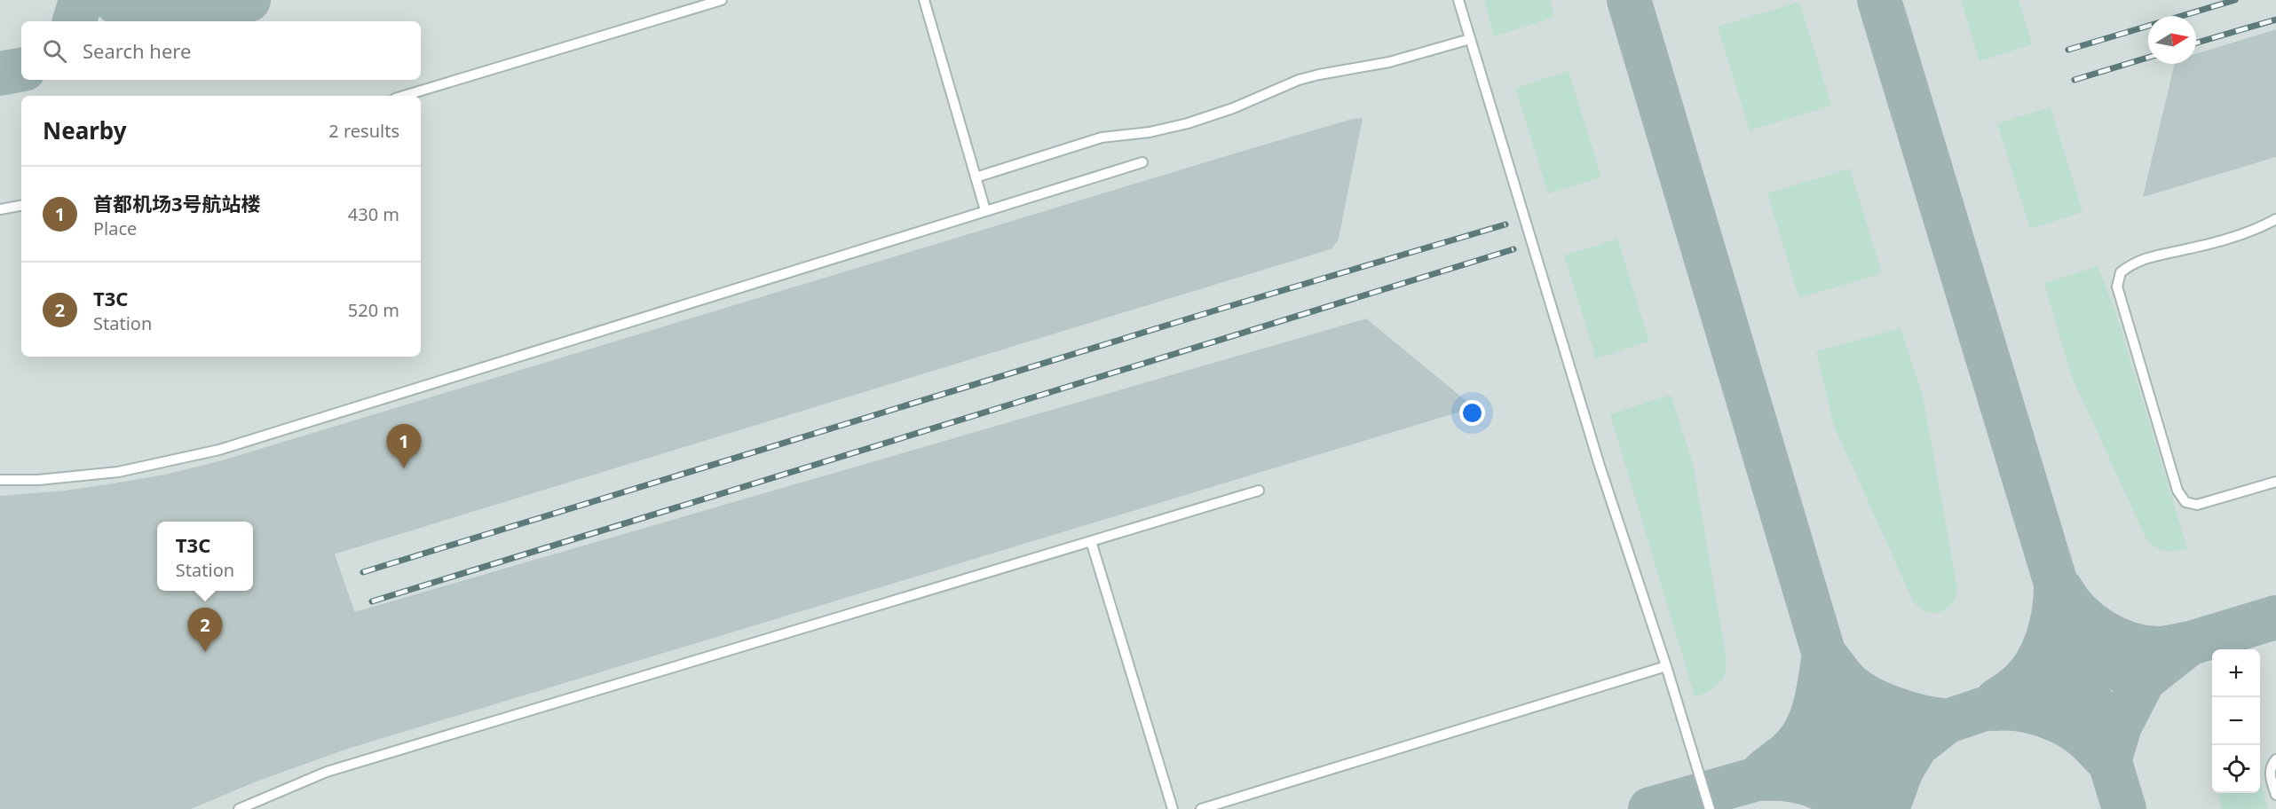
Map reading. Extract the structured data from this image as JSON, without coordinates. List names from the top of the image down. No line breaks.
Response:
{"north":"right","page":{"search":"Search here","heading":["Nearby","2 results"],"list":[{"mark":"1","name":"首都机场3号航站楼","note":"Place","value":"430 m"},{"mark":"2","name":"T3C","note":"Station","value":"520 m"}],"pins":["1","2"],"popup":["T3C","Station"],"map_buttons":["+","−"]}}
